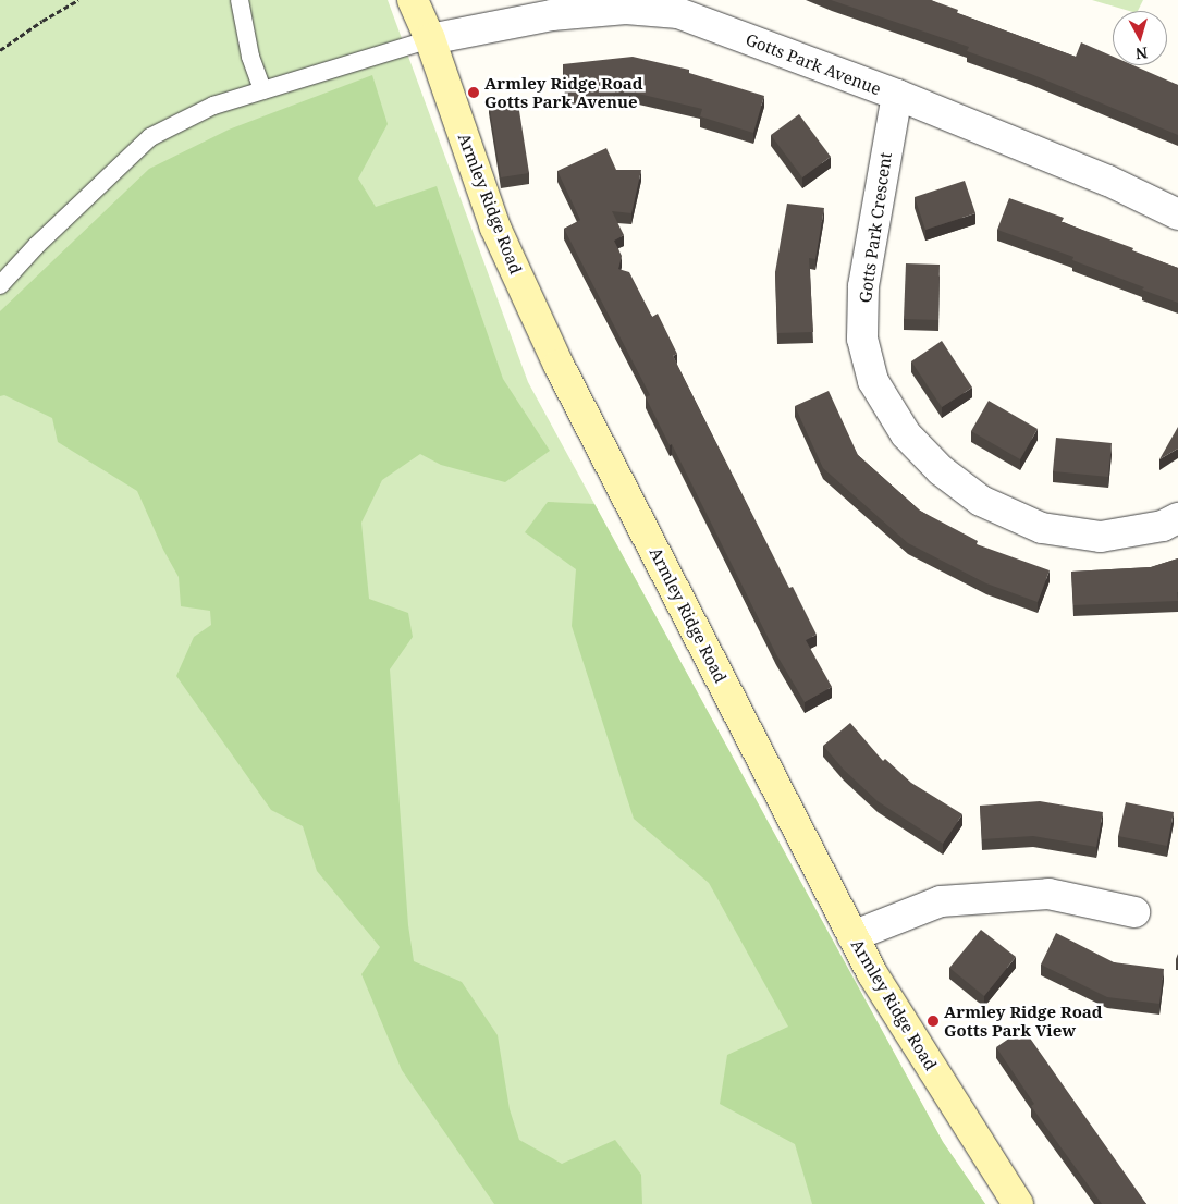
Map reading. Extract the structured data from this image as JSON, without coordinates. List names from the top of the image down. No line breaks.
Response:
{"streets":{"street":["Gotts Park Avenue","Armley Ridge Road","Gotts Park Crescent"]},"crossings":[["Gotts Park Avenue","Armley Ridge Road"],["Gotts Park Avenue","Gotts Park Crescent"]],"places":["Armley Ridge Road Gotts Park Avenue","Armley Ridge Road Gotts Park View"],"north":"bottom"}
